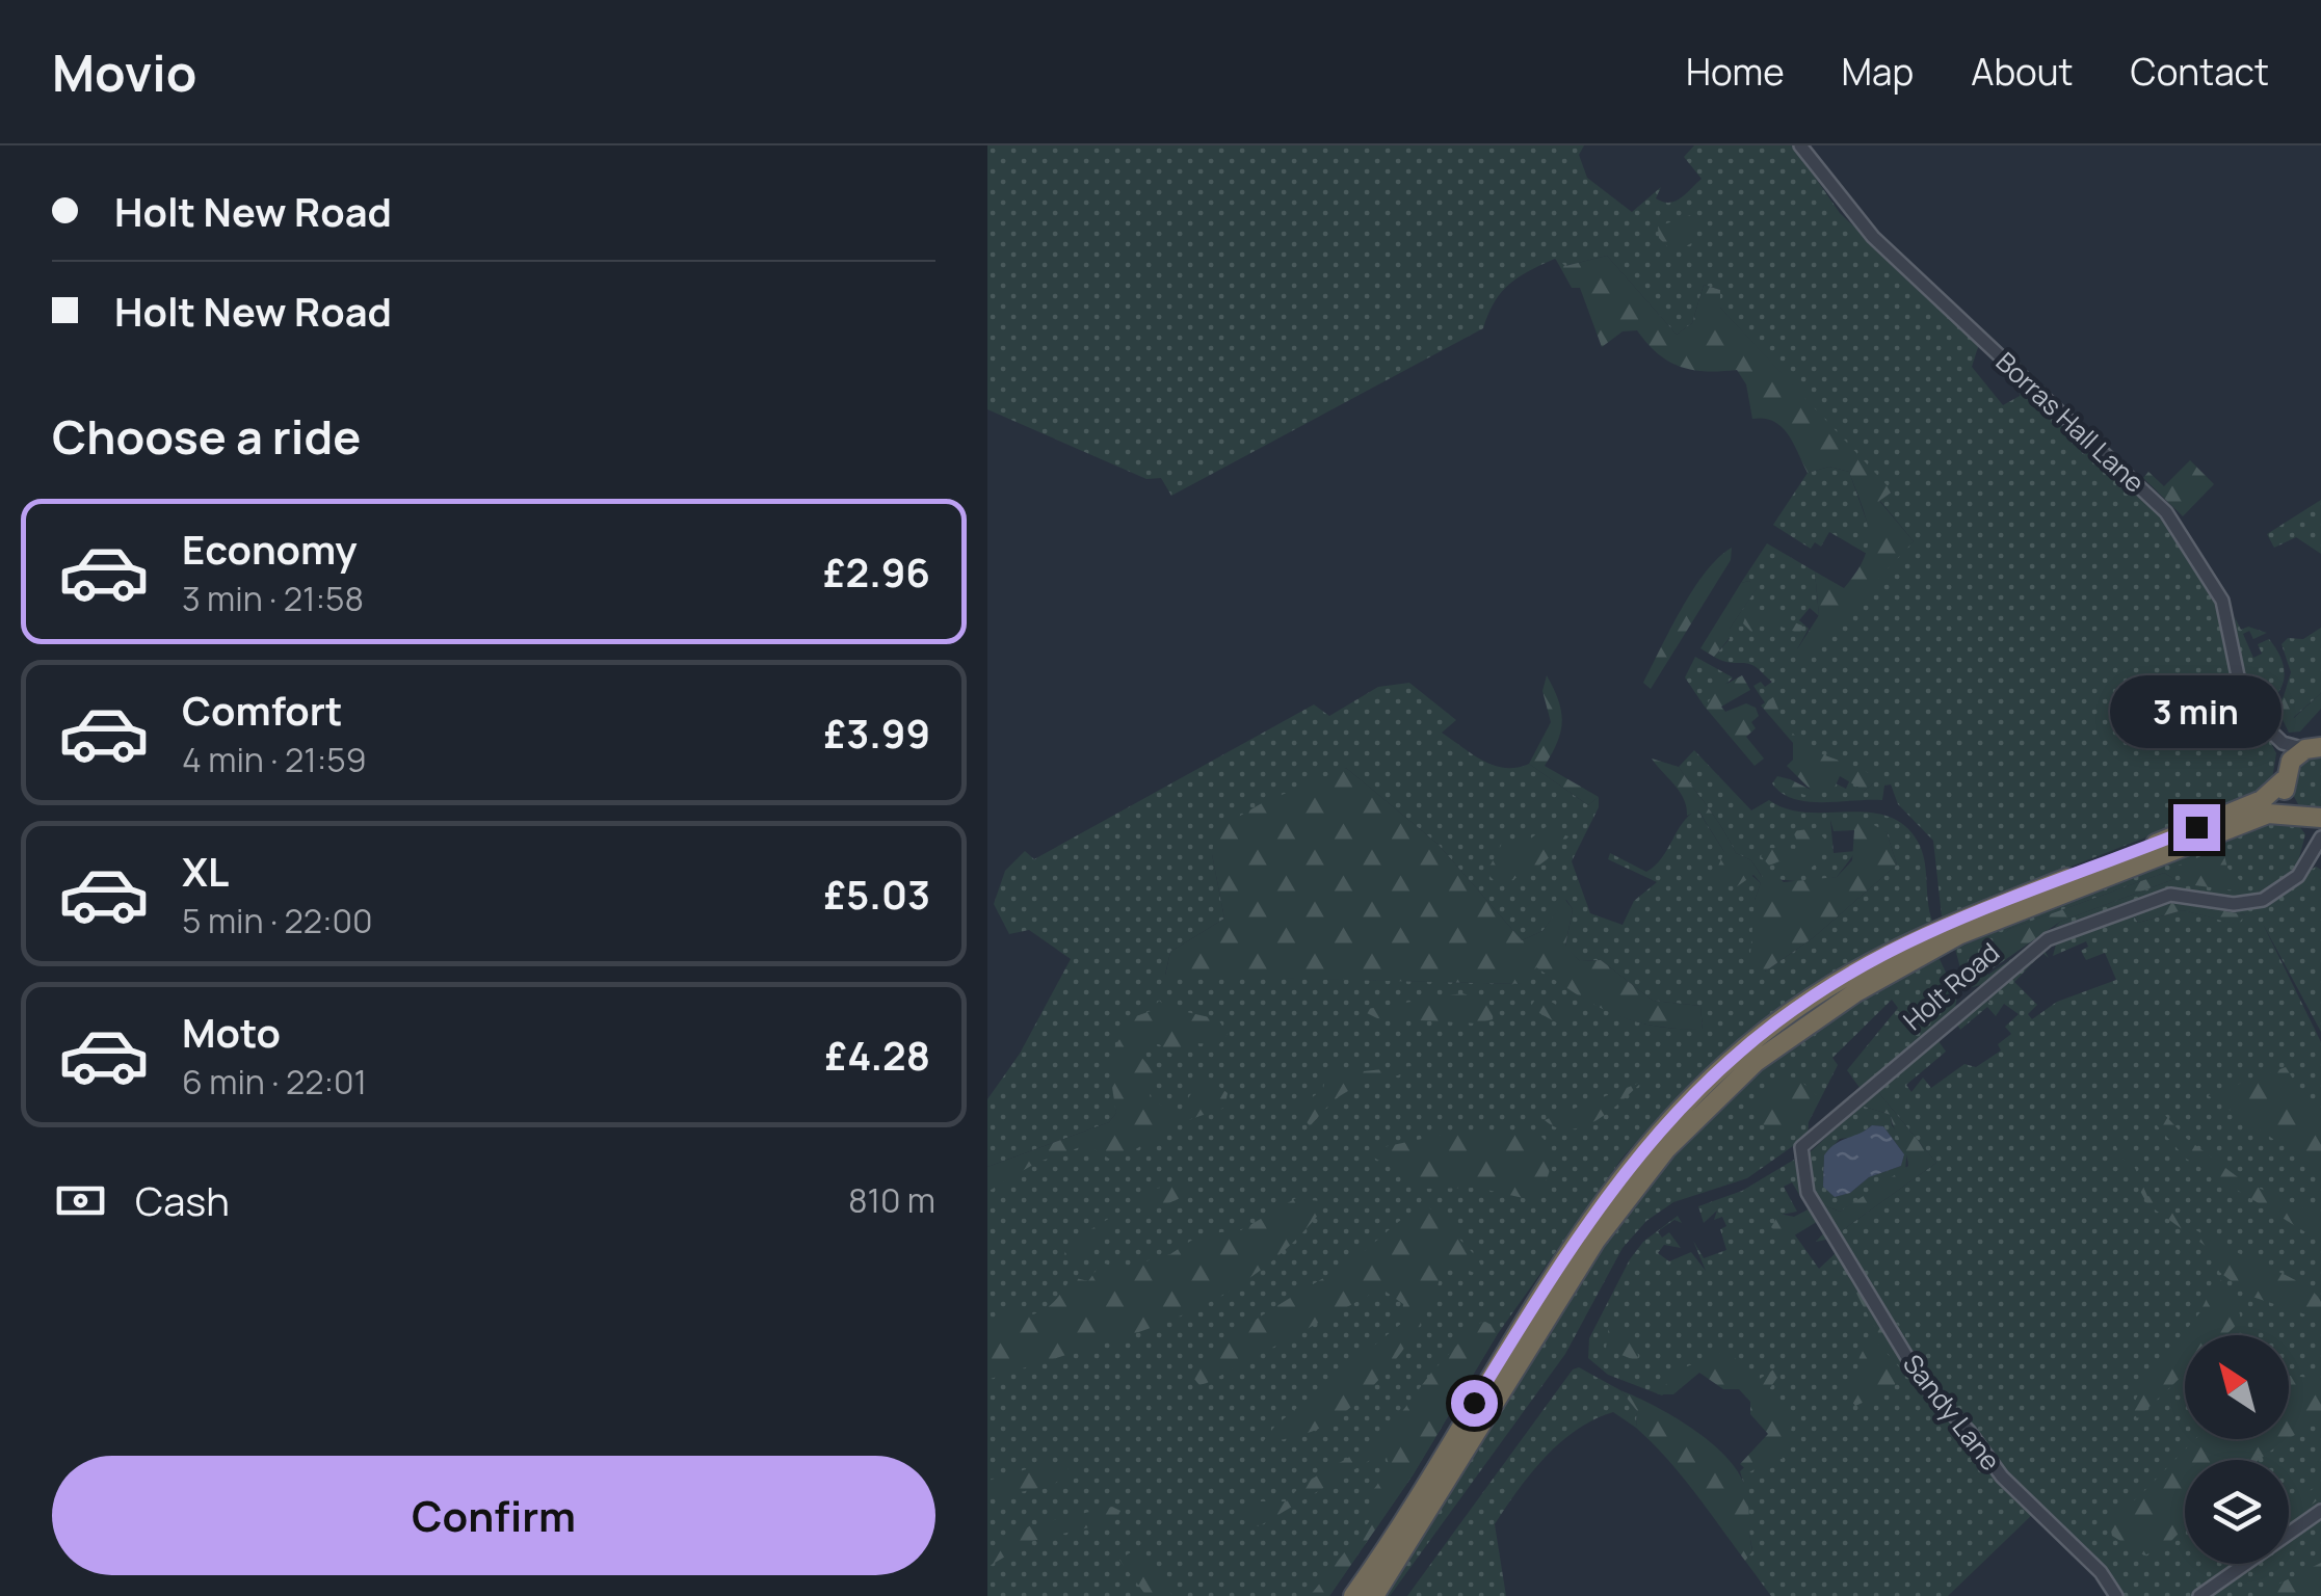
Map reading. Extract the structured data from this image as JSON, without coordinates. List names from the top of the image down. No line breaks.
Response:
{"streets":{"street":["Borras Hall Lane","Holt Road","Sandy Lane"]},"crossings":[["Holt Road","Sandy Lane"]],"north":"top left","page":{"header":"Movio","nav":["Home","Map","About","Contact"],"banner":["Holt New Road","Holt New Road"],"heading":"Choose a ride","list":[{"name":"Economy","note":"3 min · 21:58","value":"£2.96"},{"name":"Comfort","note":"4 min · 21:59","value":"£3.99"},{"name":"XL","note":"5 min · 22:00","value":"£5.03"},{"name":"Moto","note":"6 min · 22:01","value":"£4.28"}],"bubble":"3 min","pay":["Cash","810 m"],"buttons":"Confirm"}}
